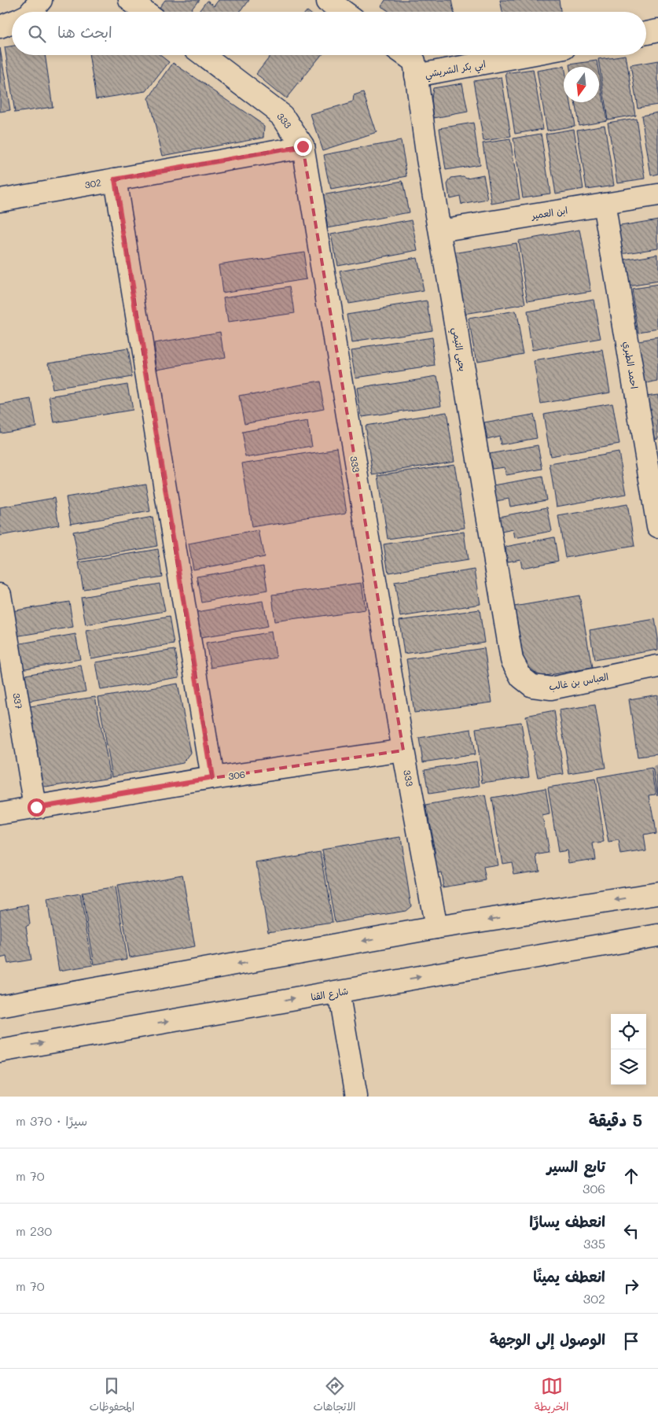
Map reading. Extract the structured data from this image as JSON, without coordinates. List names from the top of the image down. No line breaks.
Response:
{"streets":{"street":["ابي بكر الشريشي","333","302","ابن العمير","يحيى التيمي","احمد الطبري","العباس بن غالب","337","306","شارع القنا"]},"crossings":[["ابي بكر الشريشي","يحيى التيمي"],["333","302"],["333","306"],["ابن العمير","يحيى التيمي"],["ابن العمير","احمد الطبري"],["يحيى التيمي","العباس بن غالب"],["337","306"]],"north":"bottom","page":{"search":"ابحث هنا","heading":["5 دقيقة","سيرًا · 370 m"],"list":[["تابع السير","306","70 m"],["انعطف يسارًا","335","230 m"],["انعطف يمينًا","302","70 m"],"الوصول إلى الوجهة"],"nav":["الخريطة","الاتجاهات","المحفوظات"]}}
